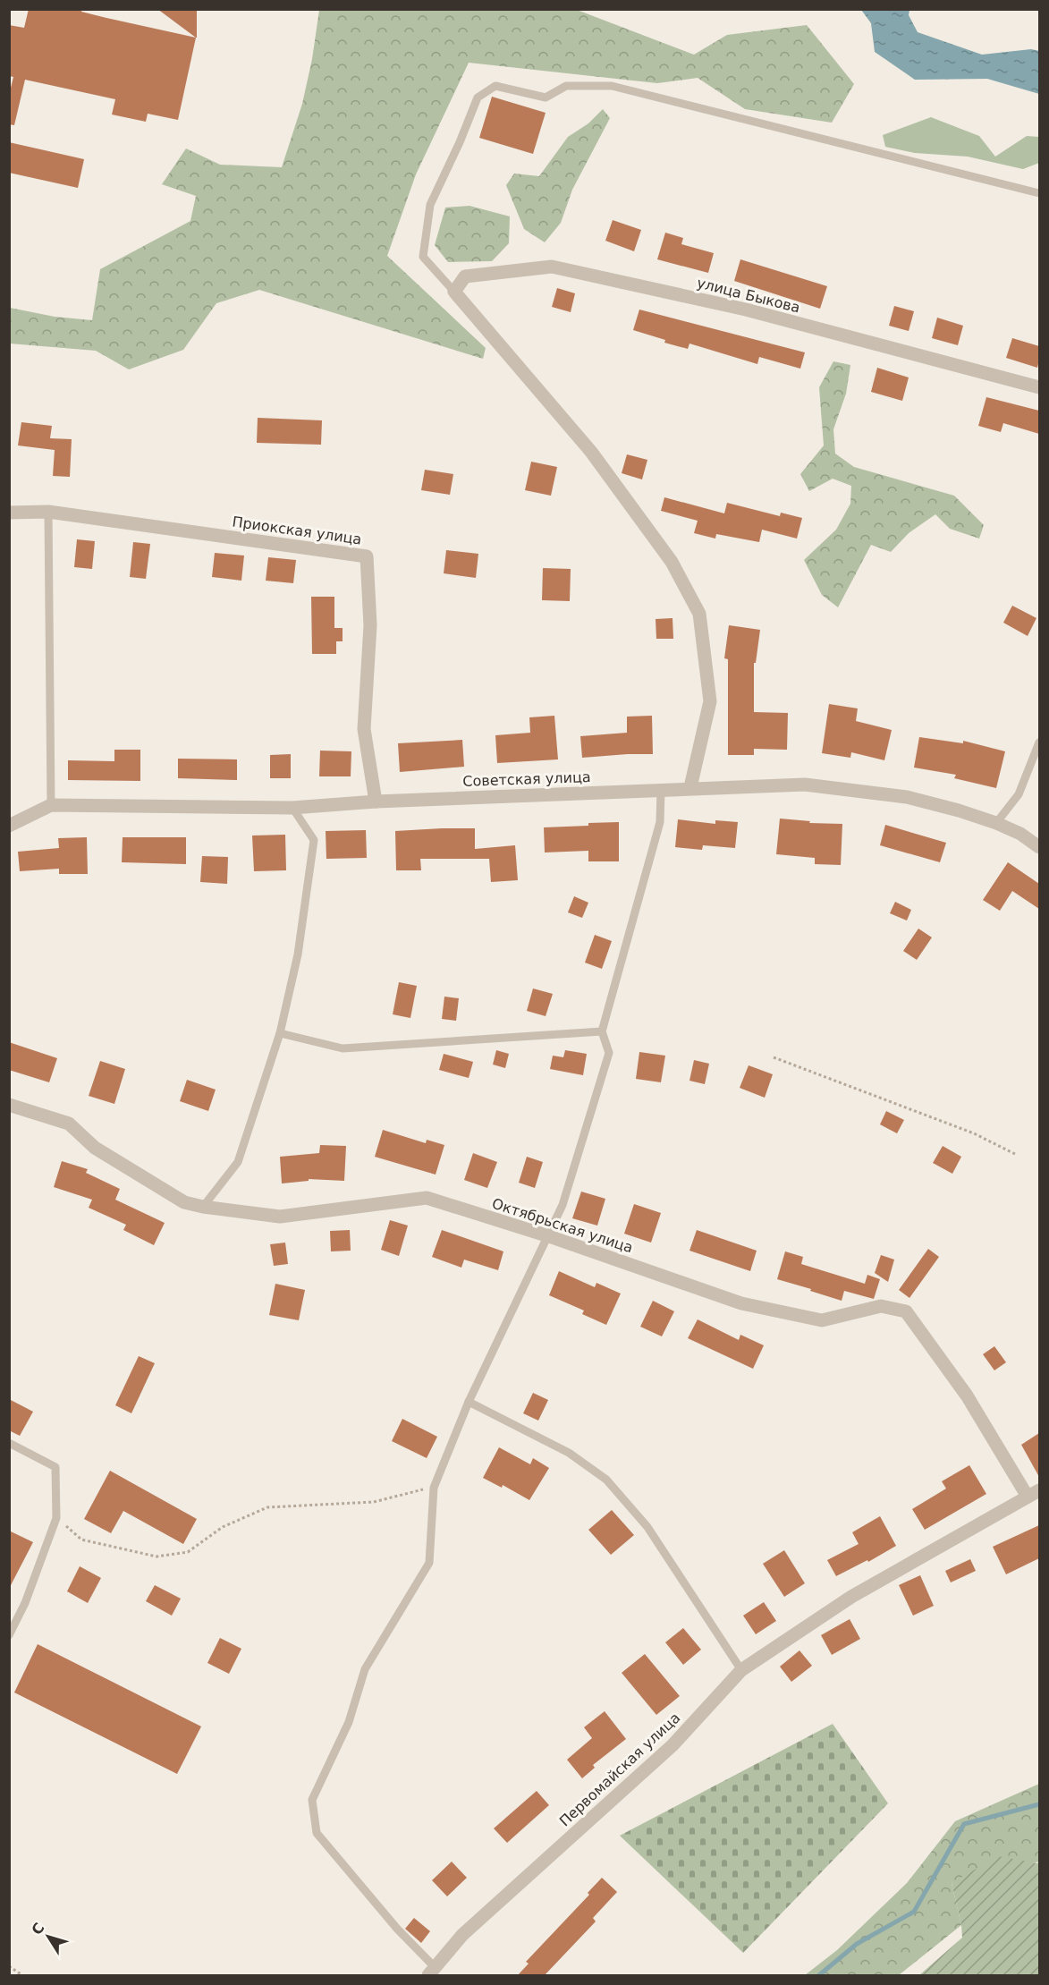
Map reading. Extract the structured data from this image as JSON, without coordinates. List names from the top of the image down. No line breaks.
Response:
{"streets":{"street":["улица Быкова","Приокская улица","Советская улица","Октябрьская улица","Первомайская улица"]},"crossings":[["Приокская улица","Советская улица"],["Октябрьская улица","Первомайская улица"]],"north":"top left"}
